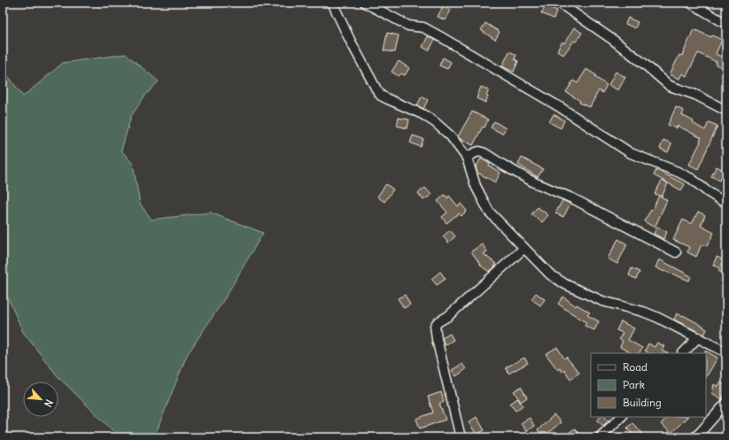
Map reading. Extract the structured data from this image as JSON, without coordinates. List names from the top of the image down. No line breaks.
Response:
{"legend":["Road","Park","Building"],"north":"bottom right"}
